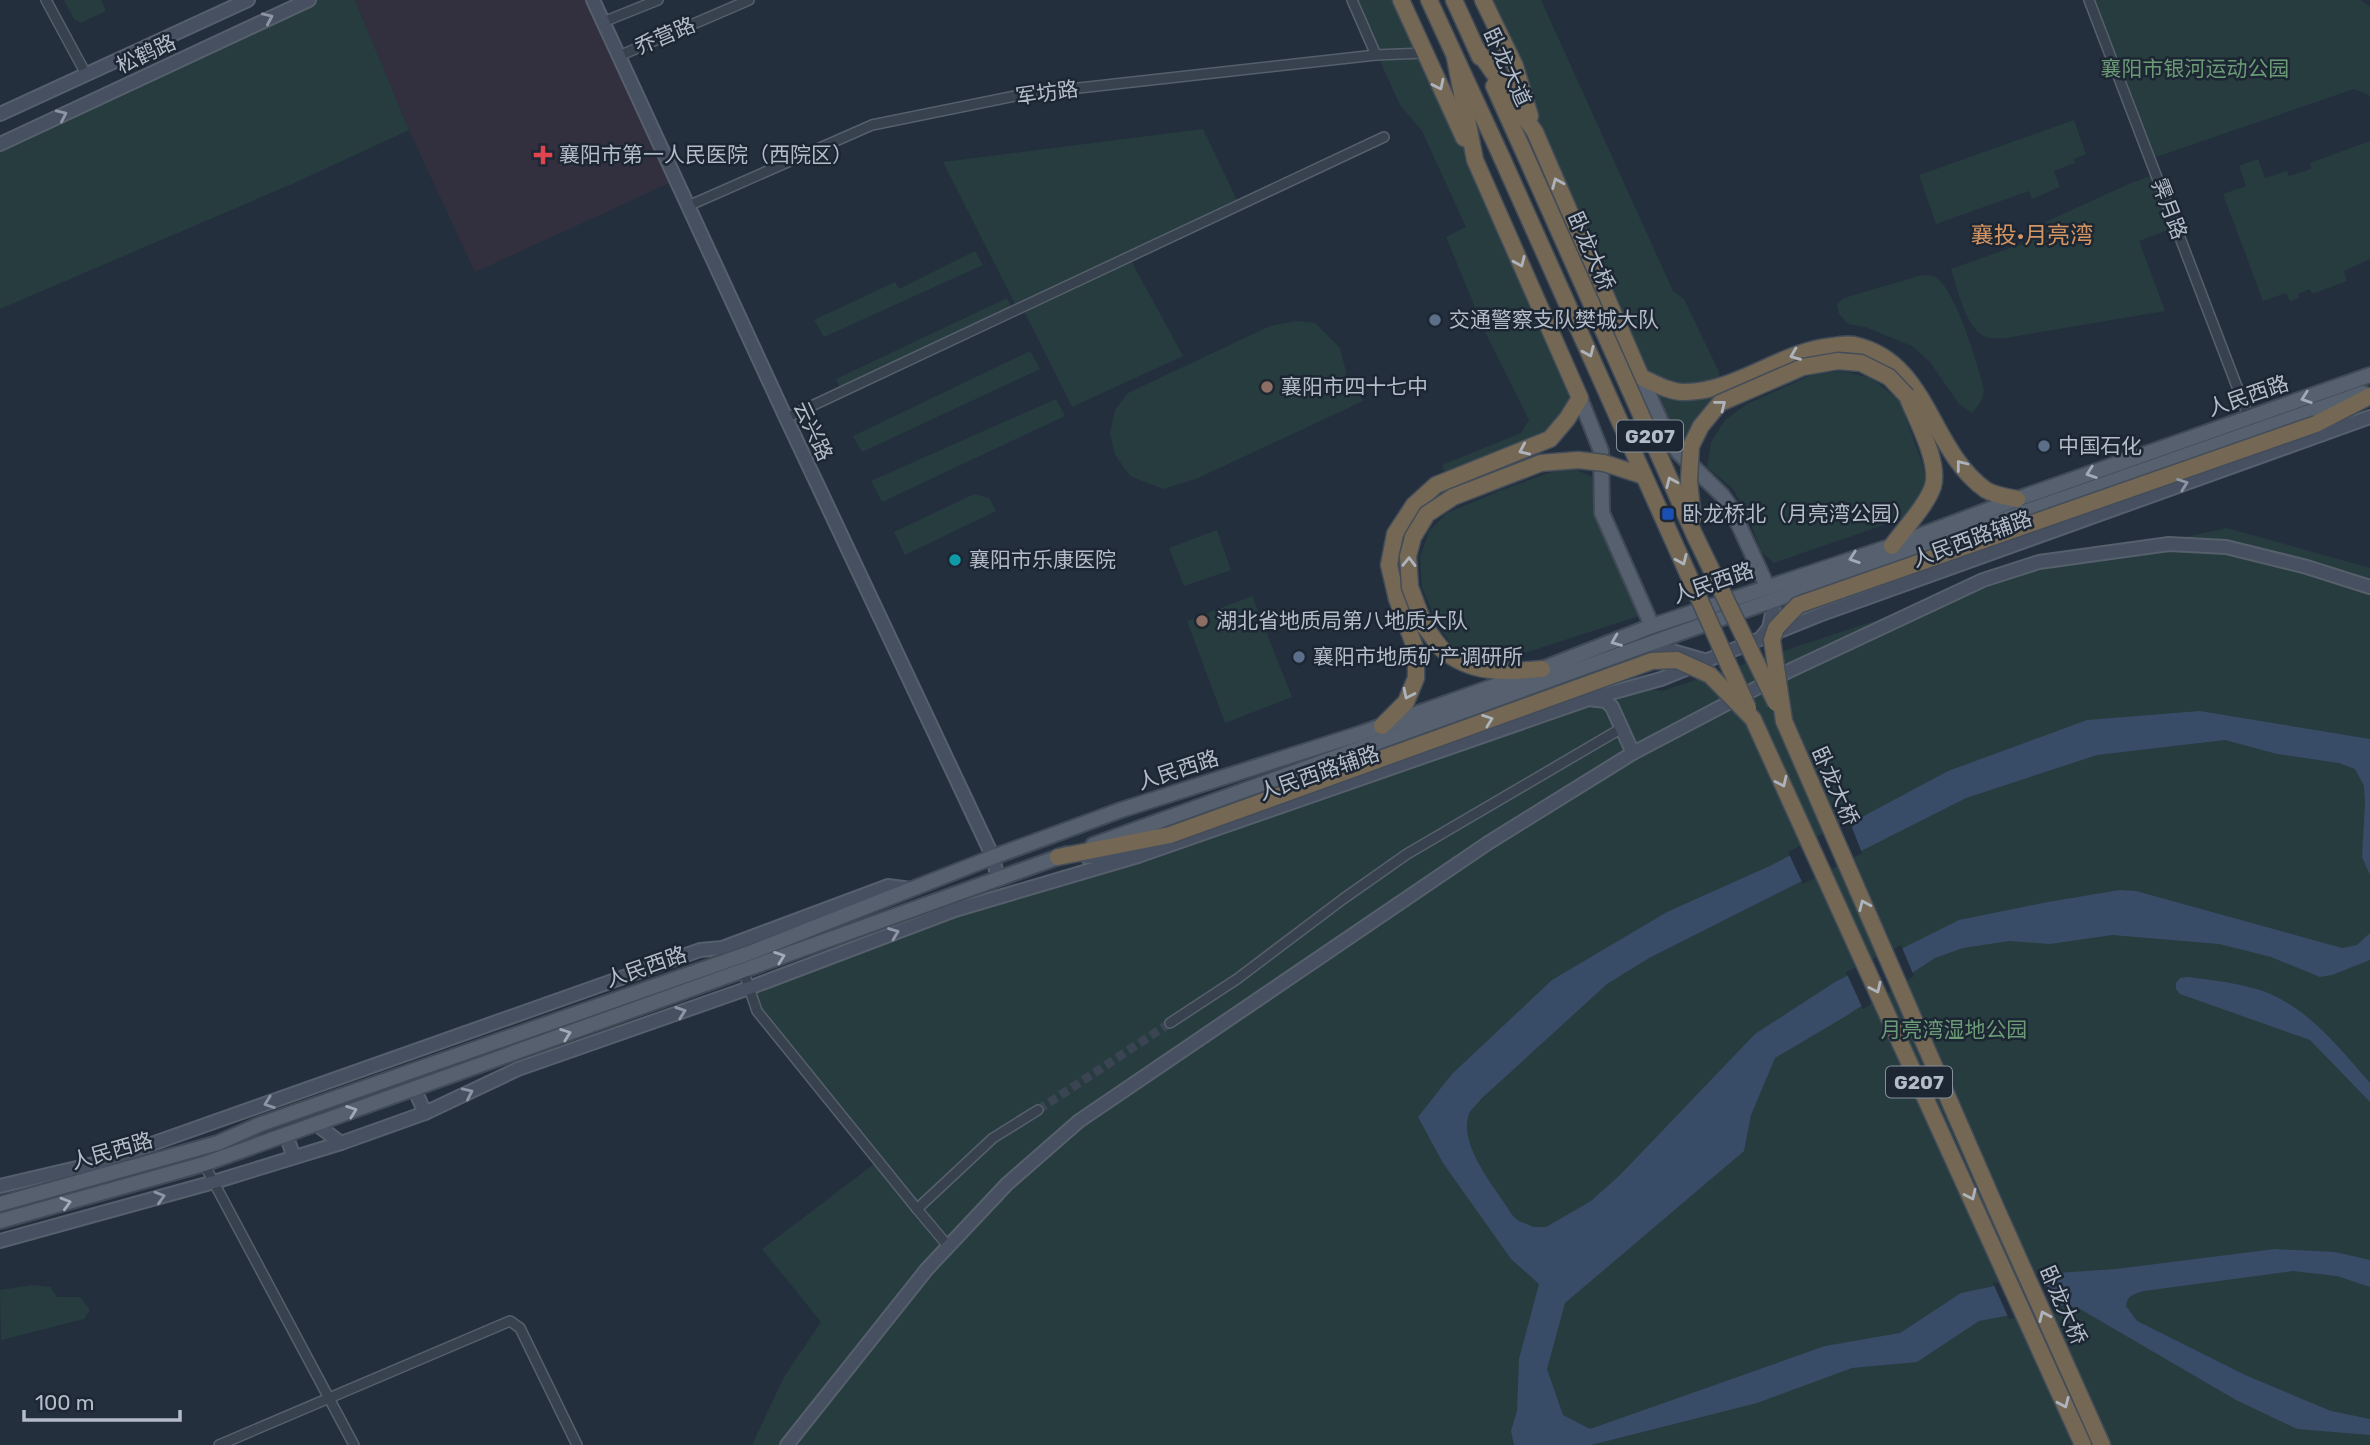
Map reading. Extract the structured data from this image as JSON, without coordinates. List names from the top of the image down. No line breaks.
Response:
{"streets":{"highway":["卧龙大道","卧龙大桥","G207"],"main road":["人民西路"],"street":["乔营路","松鹤路","军坊路","霁月路","云兴路","人民西路辅路"]},"crossings":[["乔营路","云兴路"],["卧龙大道","卧龙大桥"],["军坊路","云兴路"],["霁月路","人民西路"],["人民西路","云兴路"],["人民西路","人民西路辅路"]],"districts":["襄投·月亮湾"],"parks":["襄阳市银河运动公园","月亮湾湿地公园"],"places":{"health":["襄阳市第一人民医院（西院区）"],"other":["交通警察支队樊城大队","襄阳市四十七中","中国石化","襄阳市乐康医院","湖北省地质局第八地质大队","襄阳市地质矿产调研所"],"transit":["卧龙桥北（月亮湾公园）"]},"scale_bar":"100 m"}
